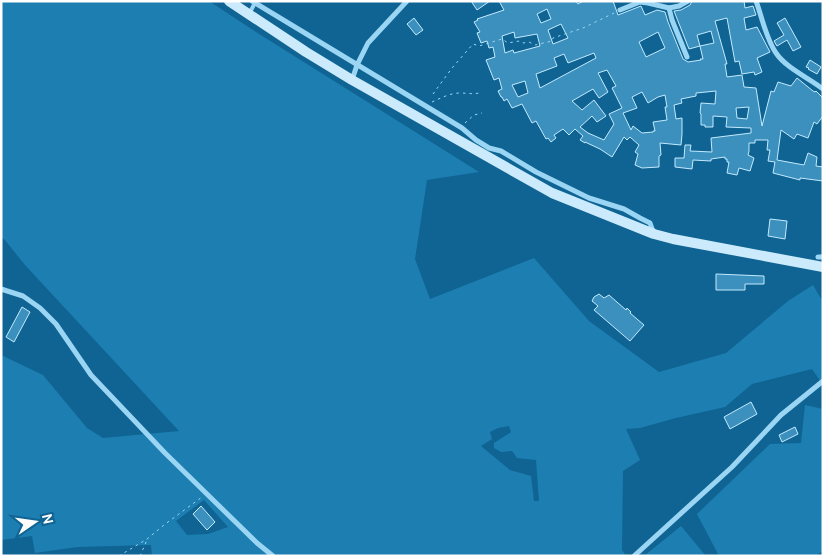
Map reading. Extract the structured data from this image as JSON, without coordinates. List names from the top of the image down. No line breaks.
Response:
{"north":"right"}
